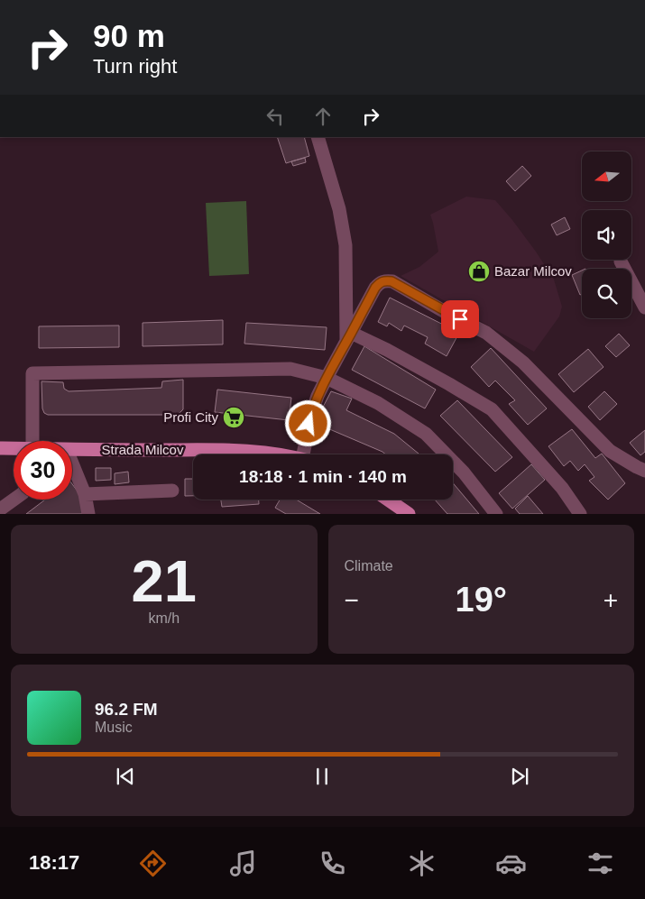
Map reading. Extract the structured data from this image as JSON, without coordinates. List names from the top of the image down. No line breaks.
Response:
{"streets":{"main road":["Strada Milcov"]},"places":{"shop":["Bazar Milcov"],"supermarket":["Profi City"]},"north":"left","page":{"turn":["90 m","Turn right"],"limit":"30","trip":"18:18 · 1 min · 140 m","tile":[["21","km/h"],"Climate"],"heat":["−","19°","+"],"song":["96.2 FM","Music"],"tabs":"18:17"}}
